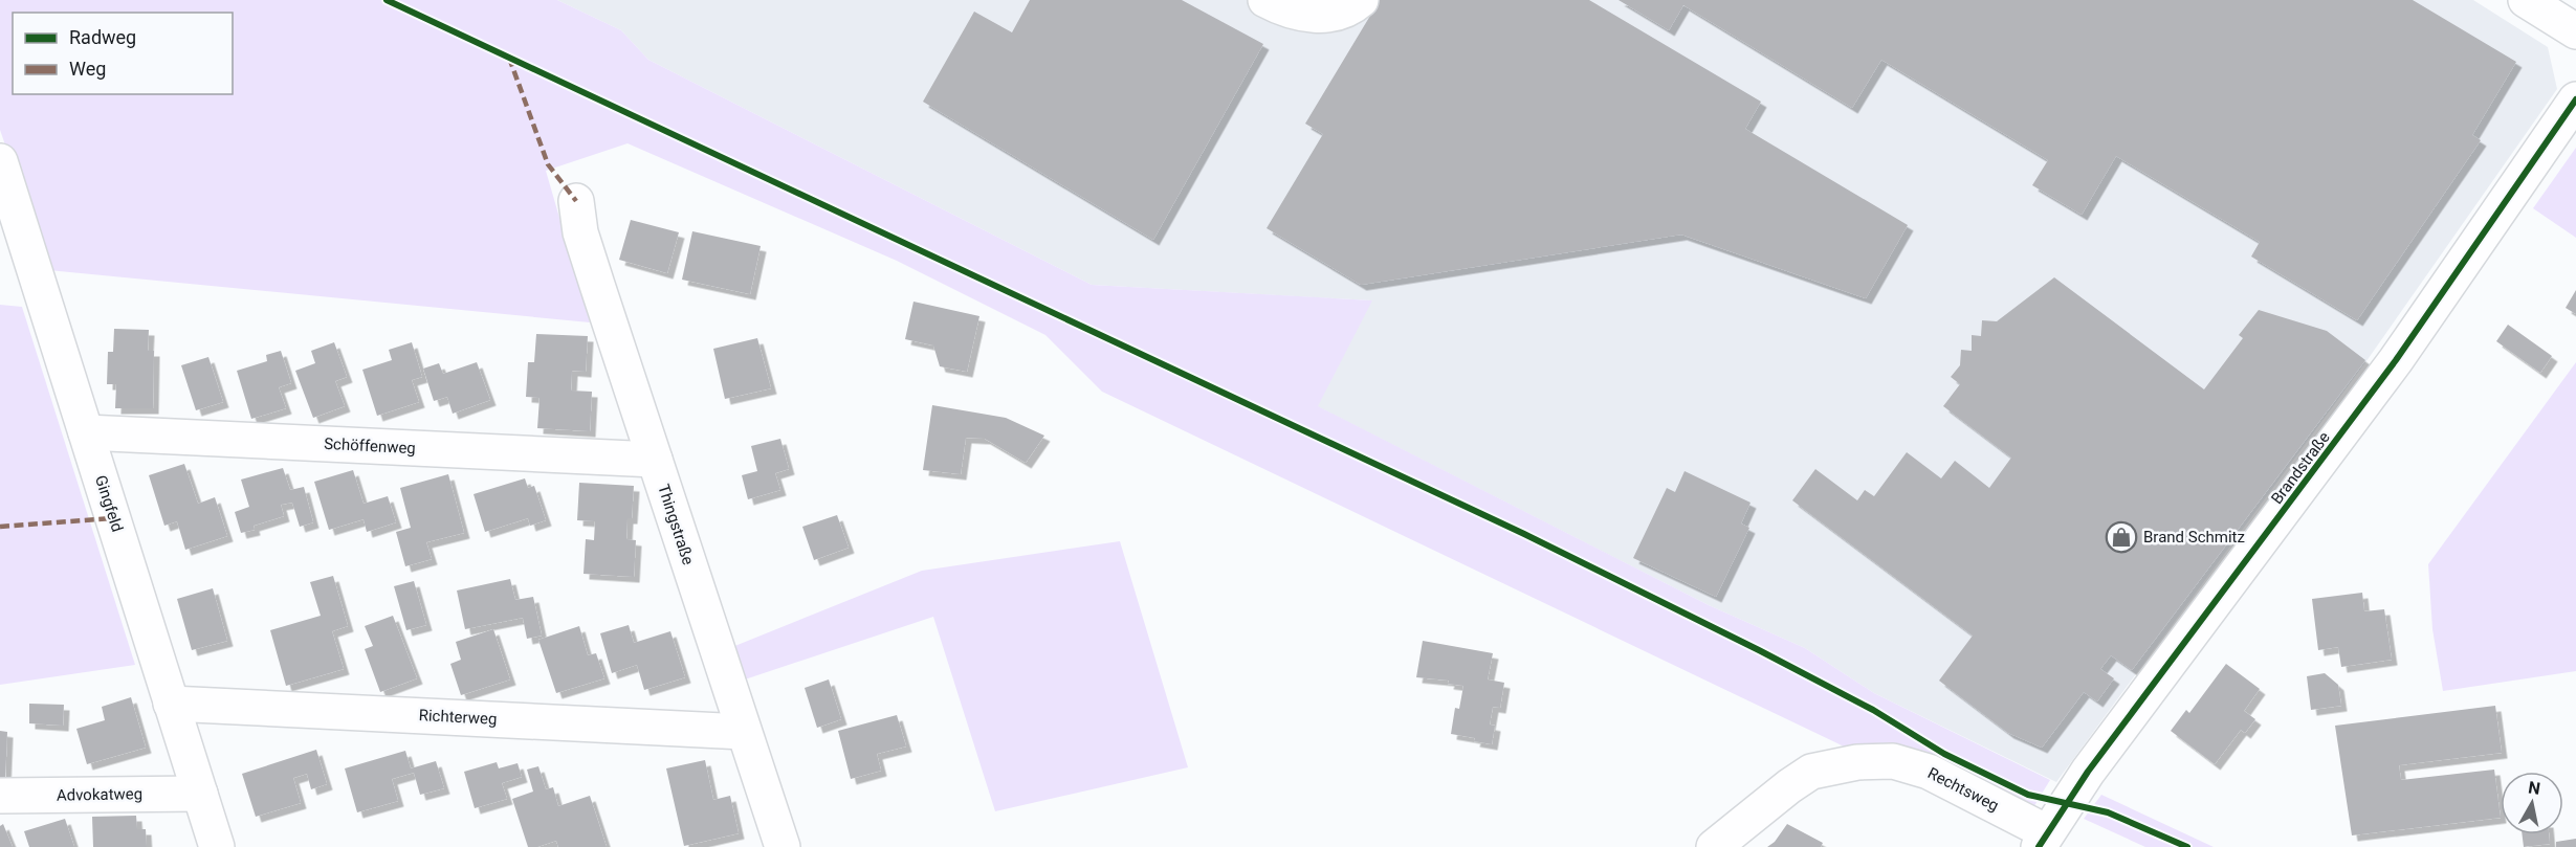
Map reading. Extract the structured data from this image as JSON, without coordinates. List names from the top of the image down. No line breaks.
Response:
{"streets":{"street":["Schöffenweg","Brandstraße","Gingfeld","Thingstraße","Richterweg","Rechtsweg","Advokatweg"]},"crossings":[["Schöffenweg","Gingfeld"],["Schöffenweg","Thingstraße"],["Brandstraße","Rechtsweg"],["Gingfeld","Richterweg"],["Gingfeld","Advokatweg"],["Thingstraße","Richterweg"]],"places":{"shop":["Brand Schmitz"]},"legend":["Radweg","Weg"],"north":"top"}
